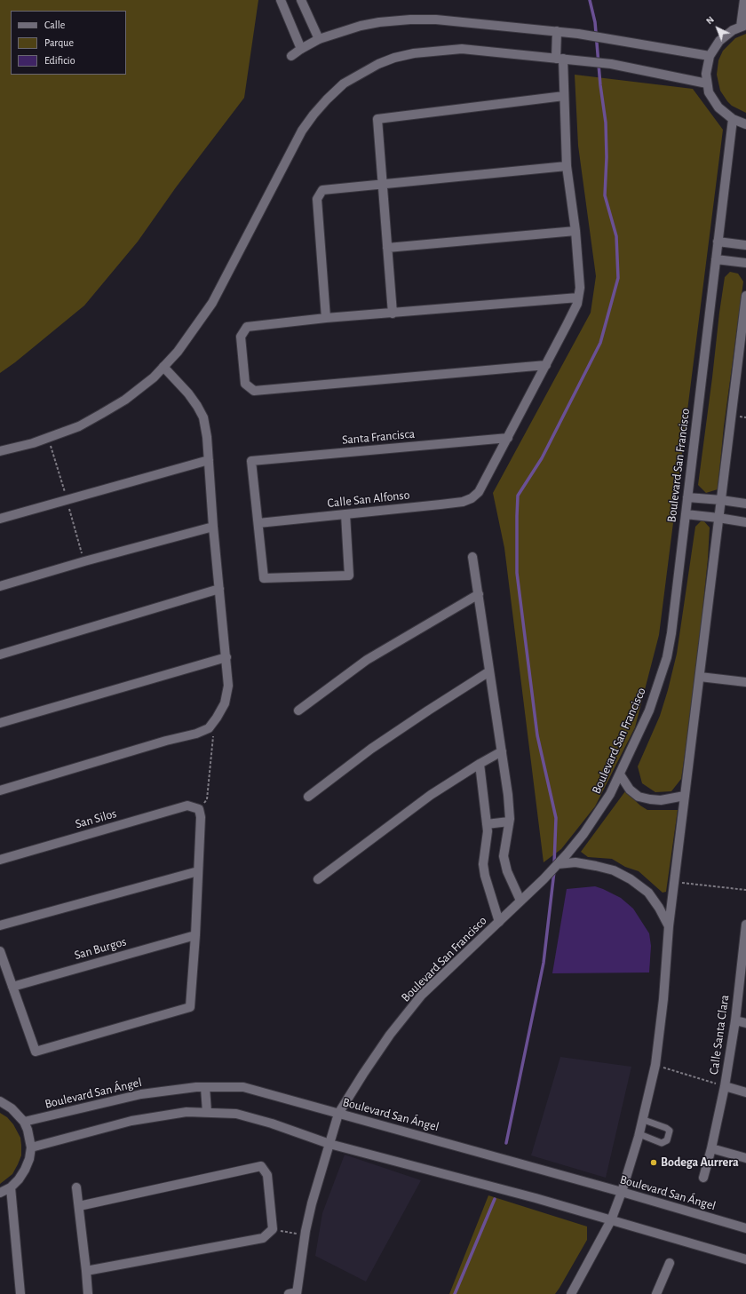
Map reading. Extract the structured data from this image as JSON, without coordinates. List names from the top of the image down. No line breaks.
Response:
{"streets":{"street":["Santa Francisca","Boulevard San Francisco","Calle San Alfonso","San Silos","San Burgos","Calle Santa Clara","Boulevard San Ángel"]},"crossings":[["Santa Francisca","Calle San Alfonso"],["Boulevard San Francisco","Boulevard San Ángel"]],"places":["Bodega Aurrera"],"legend":["Calle","Parque","Edificio"],"north":"top left"}
